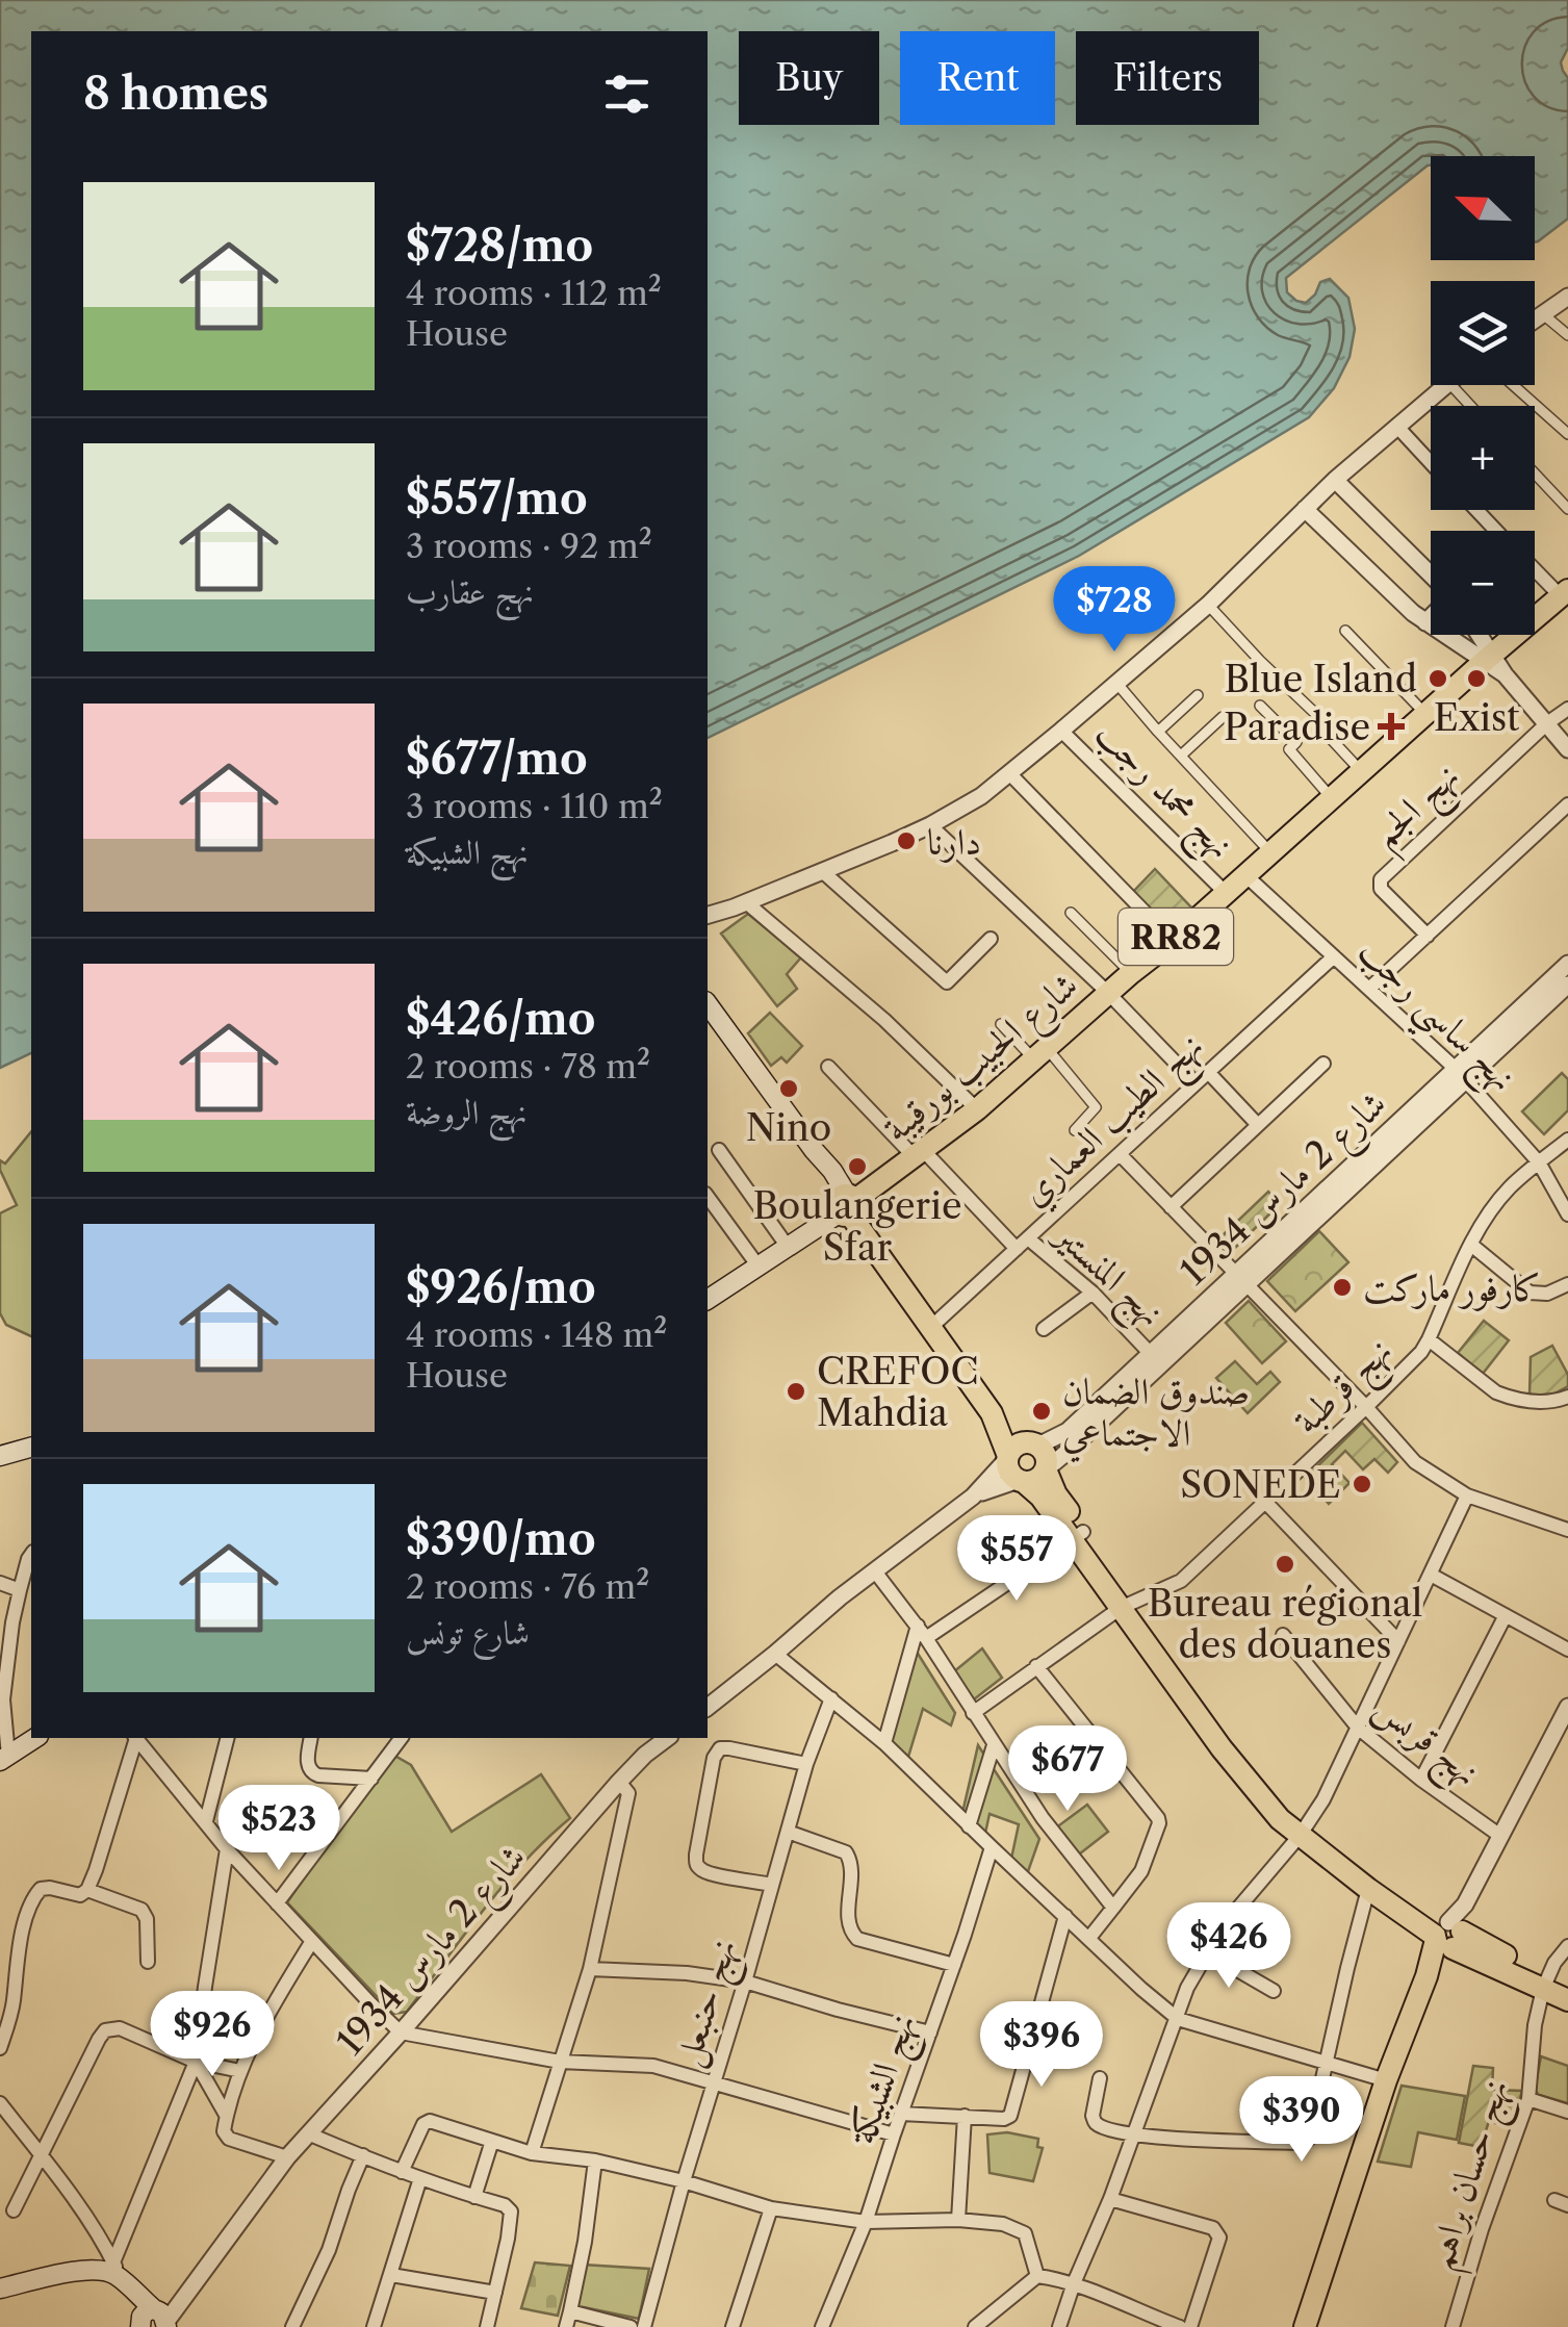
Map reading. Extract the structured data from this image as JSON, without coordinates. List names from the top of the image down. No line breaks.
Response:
{"streets":{"main road":["RR82","شارع الحبيب بورقيبة"],"street":["نهج محمد رجب","نهج الجم","نهج ساسي رجب","نهج الطيب العماري","شارع 2 مارس 1934","نهج المنستير","نهج قرطبة","نهج قربس","نهج حنبعل","نهج الشبيكة","نهج حسان براهم"]},"crossings":[["نهج محمد رجب","شارع الحبيب بورقيبة"],["نهج ساسي رجب","شارع الحبيب بورقيبة"],["نهج ساسي رجب","نهج الطيب العماري"],["نهج ساسي رجب","شارع 2 مارس 1934"],["نهج ساسي رجب","نهج قرطبة"],["نهج الطيب العماري","نهج المنستير"],["شارع 2 مارس 1934","نهج المنستير"]],"places":{"other":["Blue Island","Exist","دارنا","Nino","Boulangerie Sfar","كارفور ماركت","CREFOC Mahdia","صندوق الضمان الاجتماعي","SONEDE","Bureau régional des douanes"],"health":["Paradise"]},"north":"top left","page":{"chip":["Buy","Rent","Filters"],"heading":"8 homes","map_buttons":["+","−"],"list":[{"name":"$728/mo","note":"4 rooms · 112 m² · House"},{"name":"$557/mo","note":"3 rooms · 92 m² · نهج عقارب"},{"name":"$677/mo","note":"3 rooms · 110 m² · نهج الشبيكة"},{"name":"$426/mo","note":"2 rooms · 78 m² · نهج الروضة"},{"name":"$926/mo","note":"4 rooms · 148 m² · House"},{"name":"$390/mo","note":"2 rooms · 76 m² · شارع تونس"}],"price":["$728","$557","$677","$523","$426","$926","$396","$390"]}}
